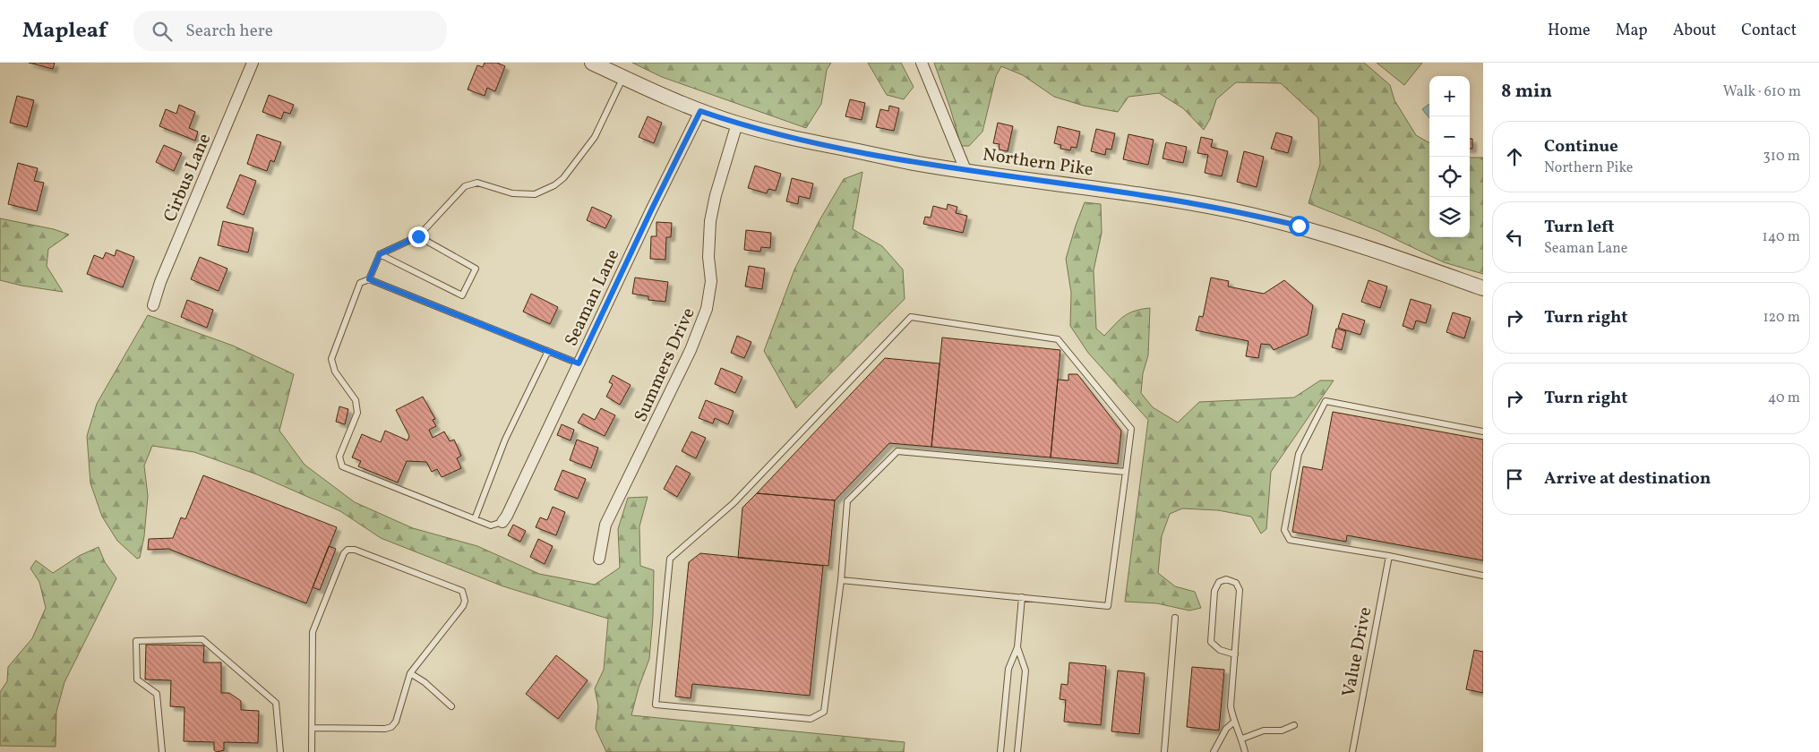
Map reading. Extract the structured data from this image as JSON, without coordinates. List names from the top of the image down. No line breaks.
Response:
{"streets":{"street":["Northern Pike","Cirbus Lane","Seaman Lane","Summers Drive"],"lane":["Value Drive"]},"crossings":[["Northern Pike","Seaman Lane"],["Northern Pike","Summers Drive"]],"page":{"header":"Mapleaf","search":"Search here","nav":["Home","Map","About","Contact"],"heading":["8 min","Walk · 610 m"],"map_buttons":["+","−"],"list":[["Continue","Northern Pike","310 m"],["Turn left","Seaman Lane","140 m"],["Turn right","120 m"],["Turn right","40 m"],"Arrive at destination"]}}
